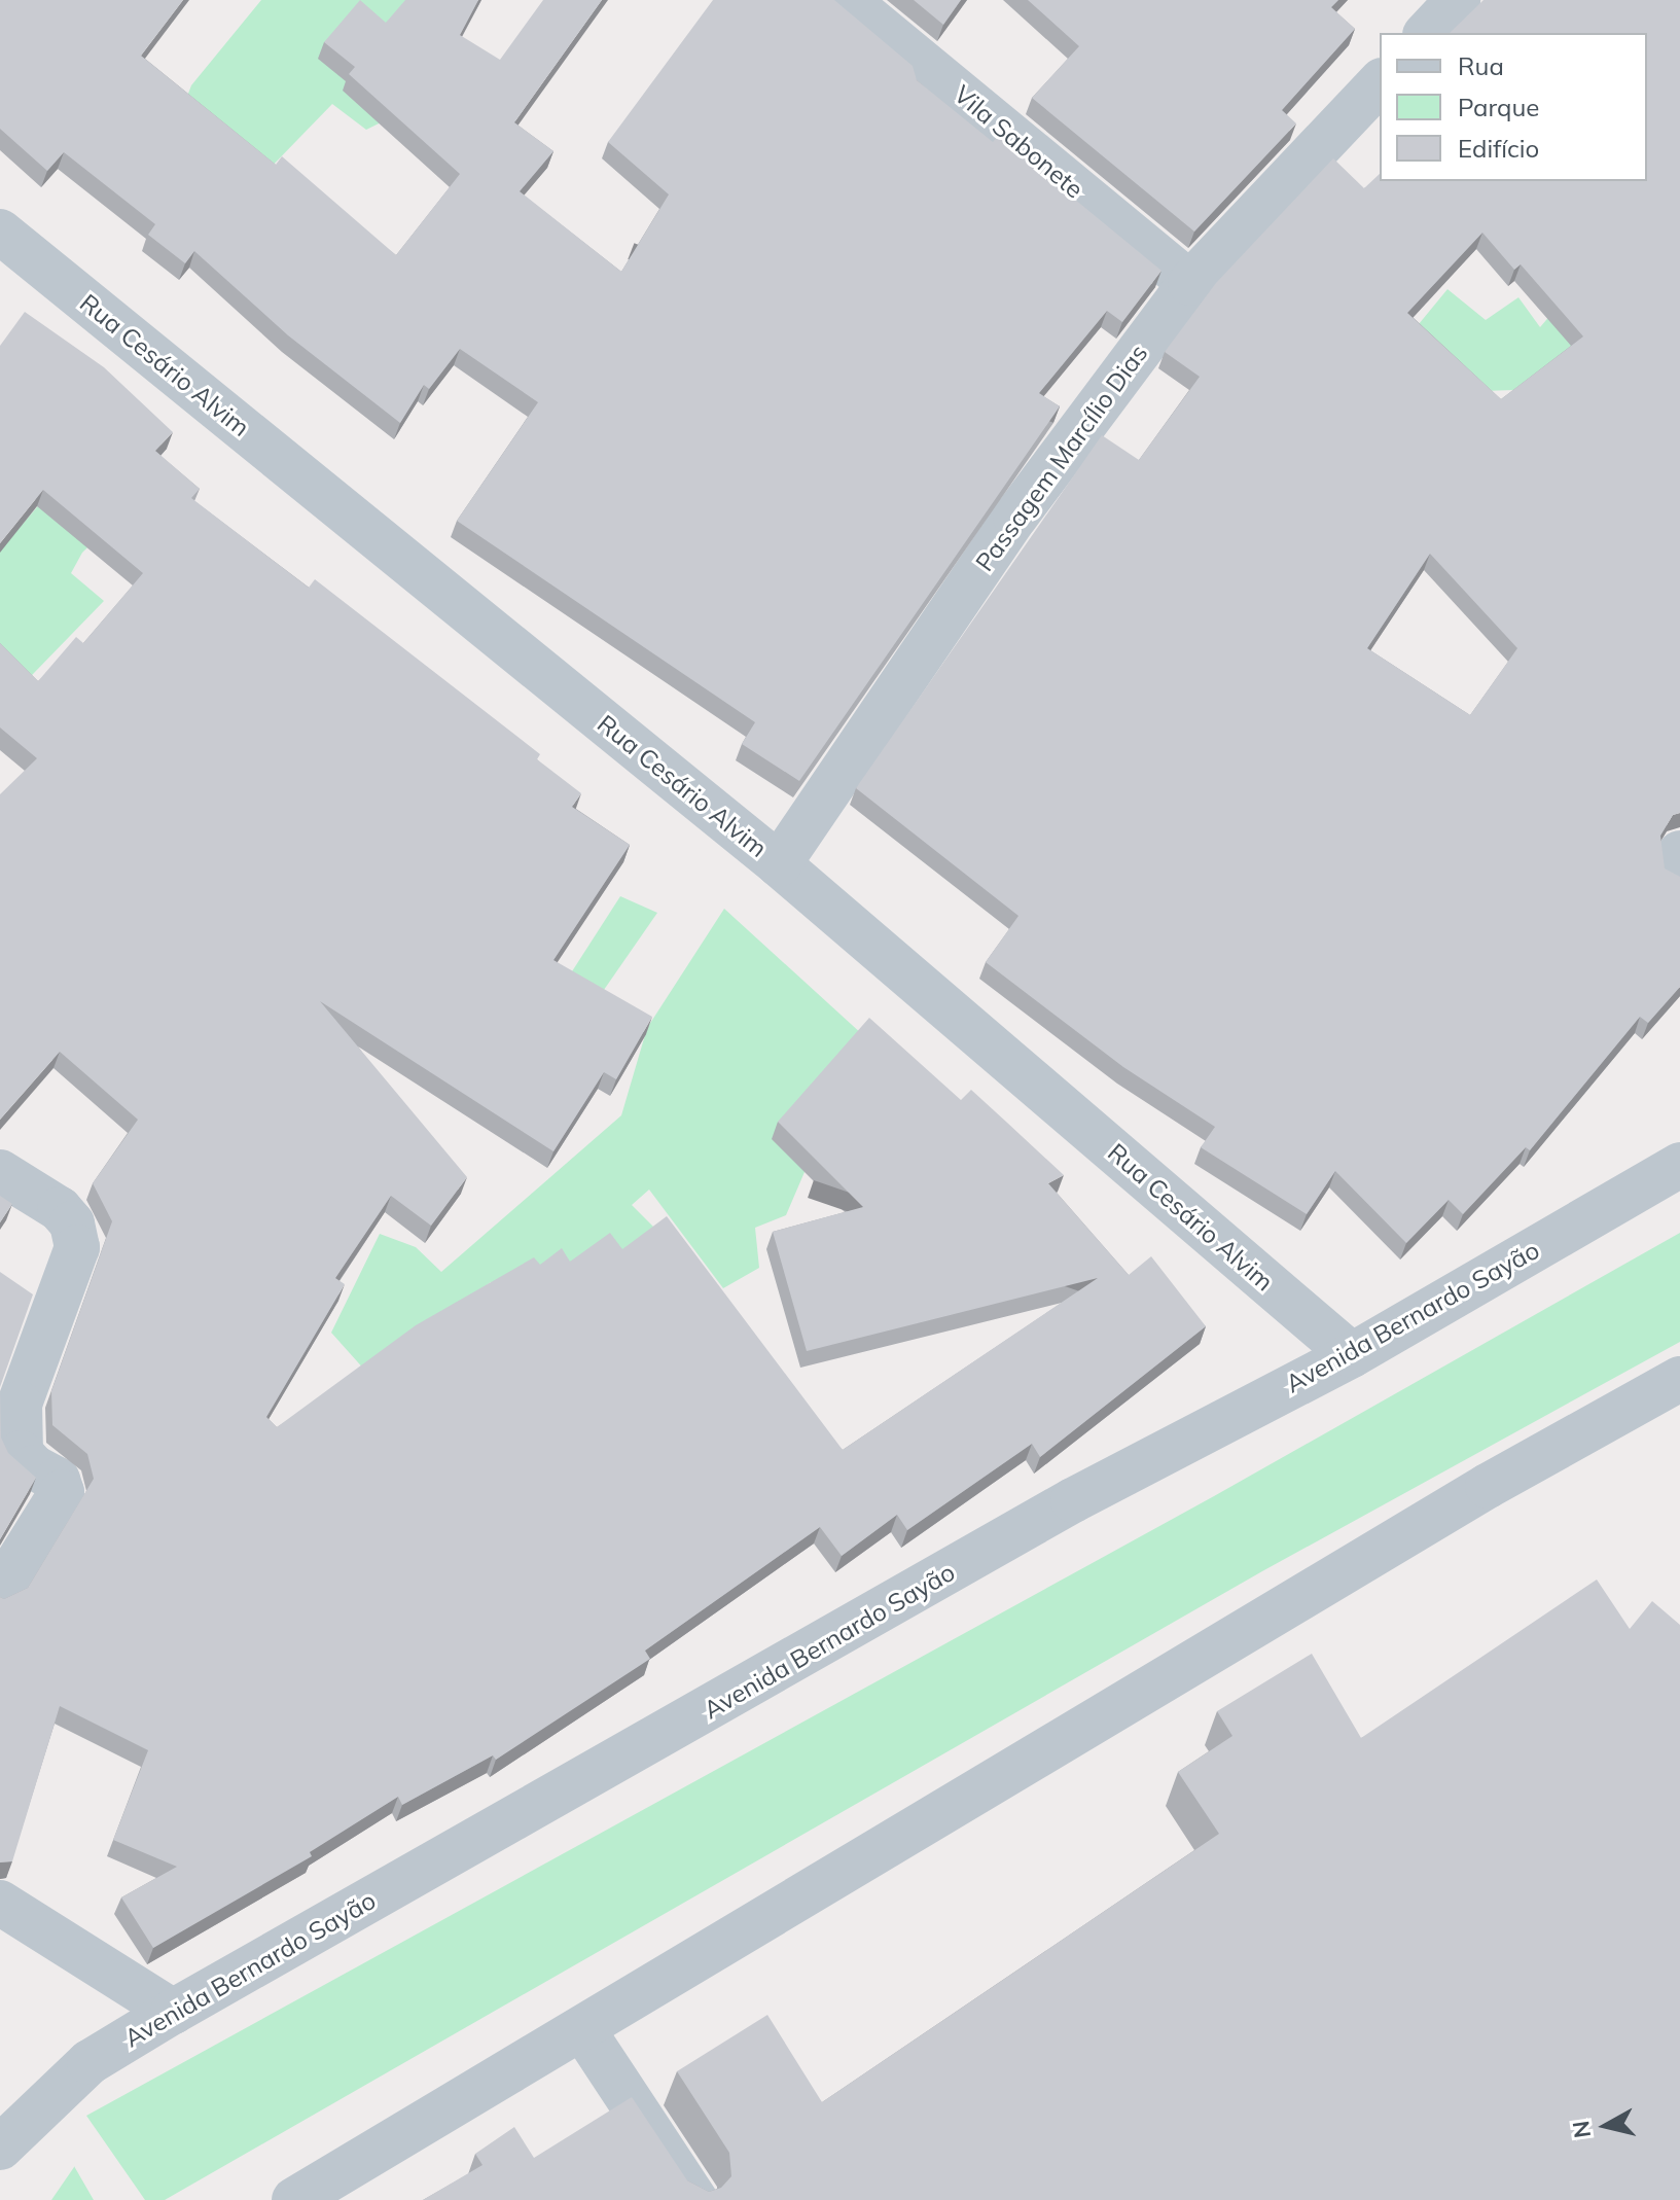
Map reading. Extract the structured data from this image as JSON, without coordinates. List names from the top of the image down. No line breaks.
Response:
{"streets":{"street":["Vila Sabonete","Rua Cesário Alvim","Passagem Marcílio Dias","Avenida Bernardo Sayão"]},"crossings":[["Vila Sabonete","Passagem Marcílio Dias"],["Rua Cesário Alvim","Passagem Marcílio Dias"],["Rua Cesário Alvim","Avenida Bernardo Sayão"]],"legend":["Rua","Parque","Edifício"],"north":"left"}
